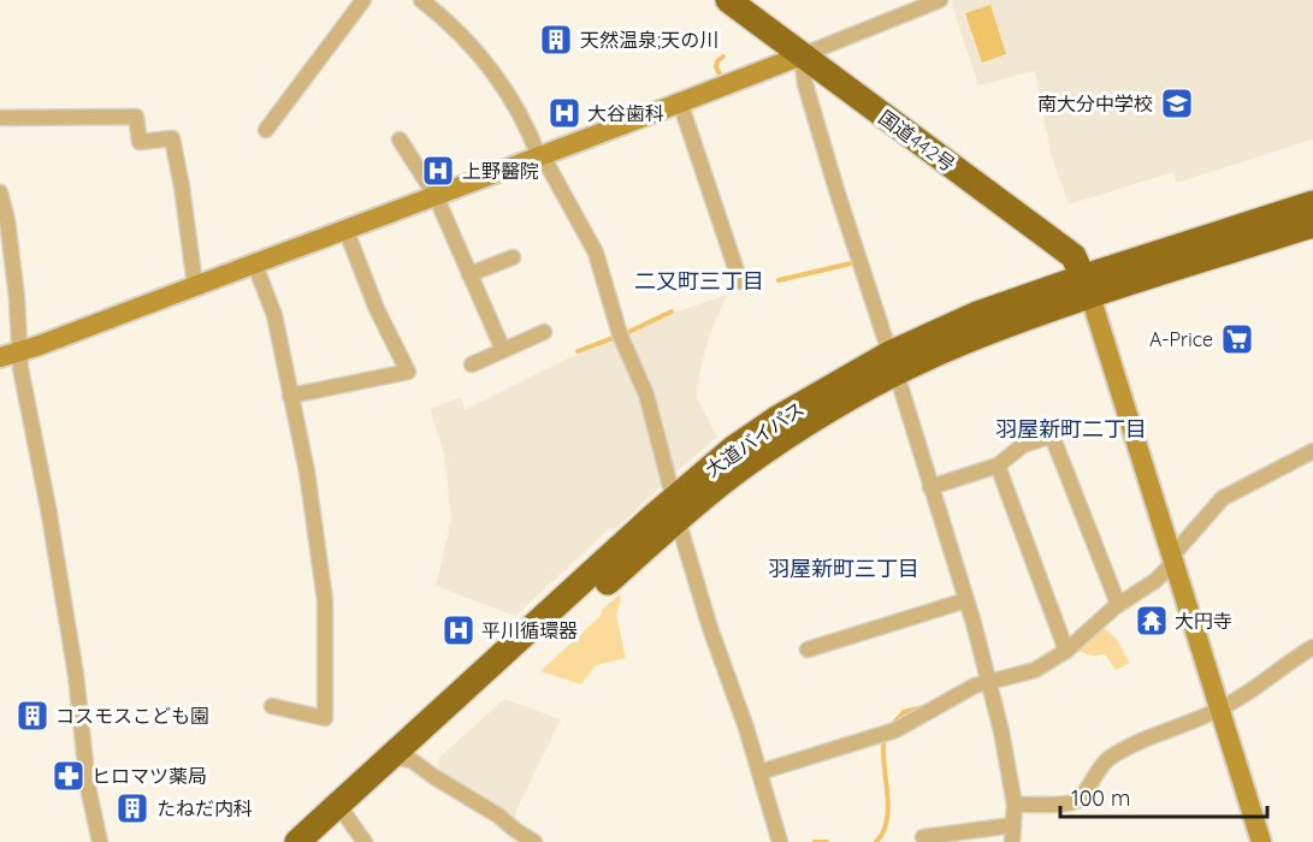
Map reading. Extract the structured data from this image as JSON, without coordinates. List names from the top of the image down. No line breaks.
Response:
{"streets":{"highway":["国道442号","大道バイパス"]},"crossings":[["国道442号","大道バイパス"]],"districts":["二又町三丁目","羽屋新町二丁目","羽屋新町三丁目"],"places":{"building":["天然温泉;天の川","コスモスこども園","たねだ内科"],"school or university":["南大分中学校"],"hospital":["大谷歯科","上野醫院","平川循環器"],"supermarket":["A-Price"],"temple":["大円寺"],"pharmacy":["ヒロマツ薬局"]},"scale_bar":"100 m"}
